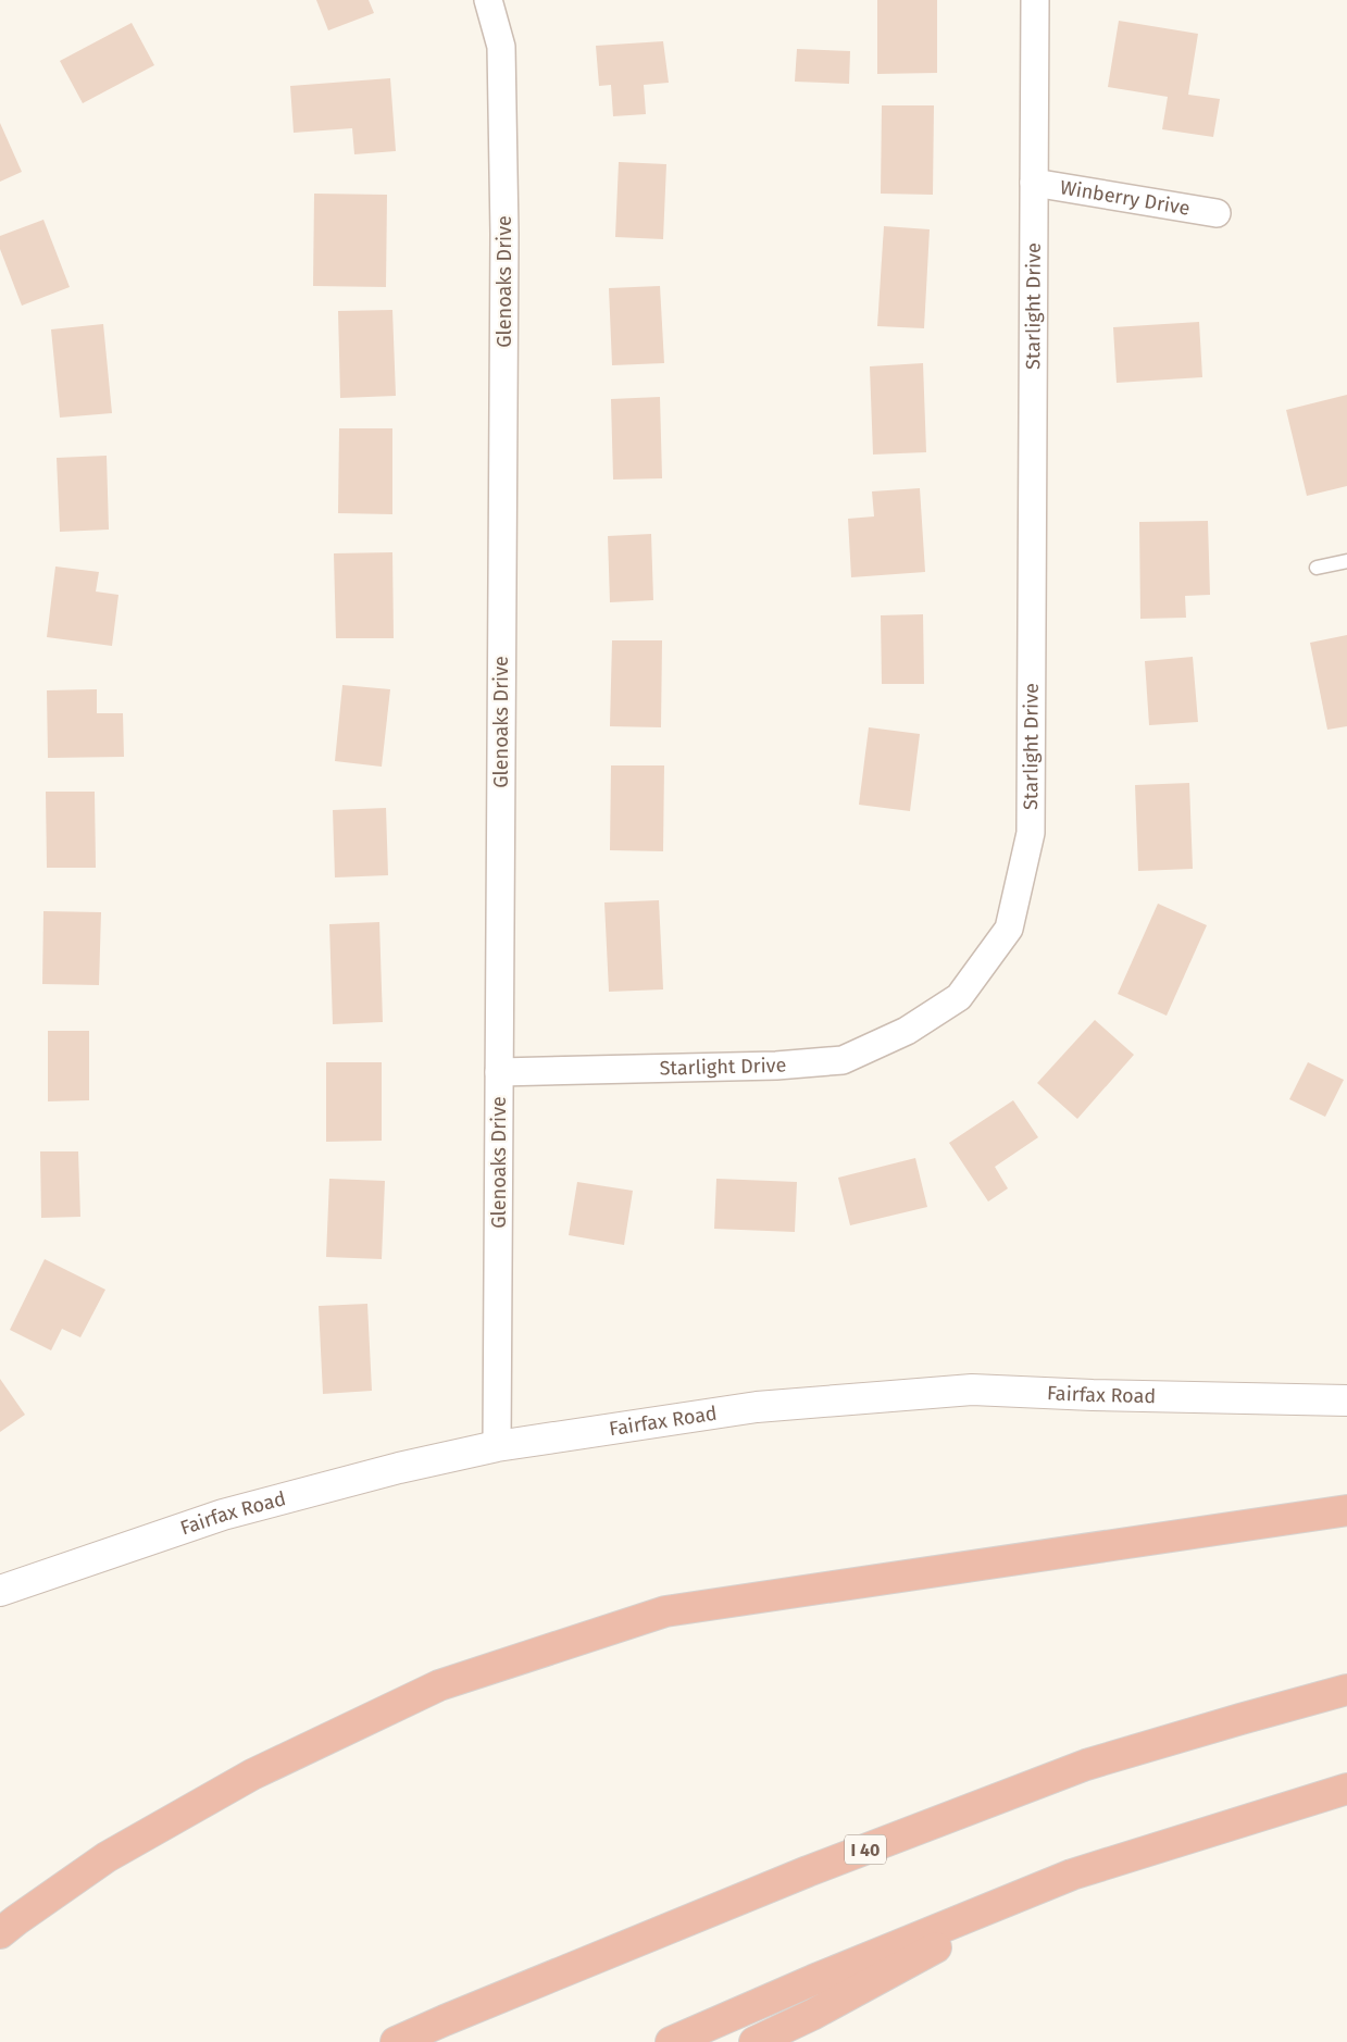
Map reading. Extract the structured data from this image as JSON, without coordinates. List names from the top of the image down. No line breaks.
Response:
{"streets":{"highway":["I 40"],"street":["Winberry Drive","Glenoaks Drive","Starlight Drive","Fairfax Road"]},"crossings":[["Winberry Drive","Starlight Drive"],["Glenoaks Drive","Starlight Drive"],["Glenoaks Drive","Fairfax Road"]]}
